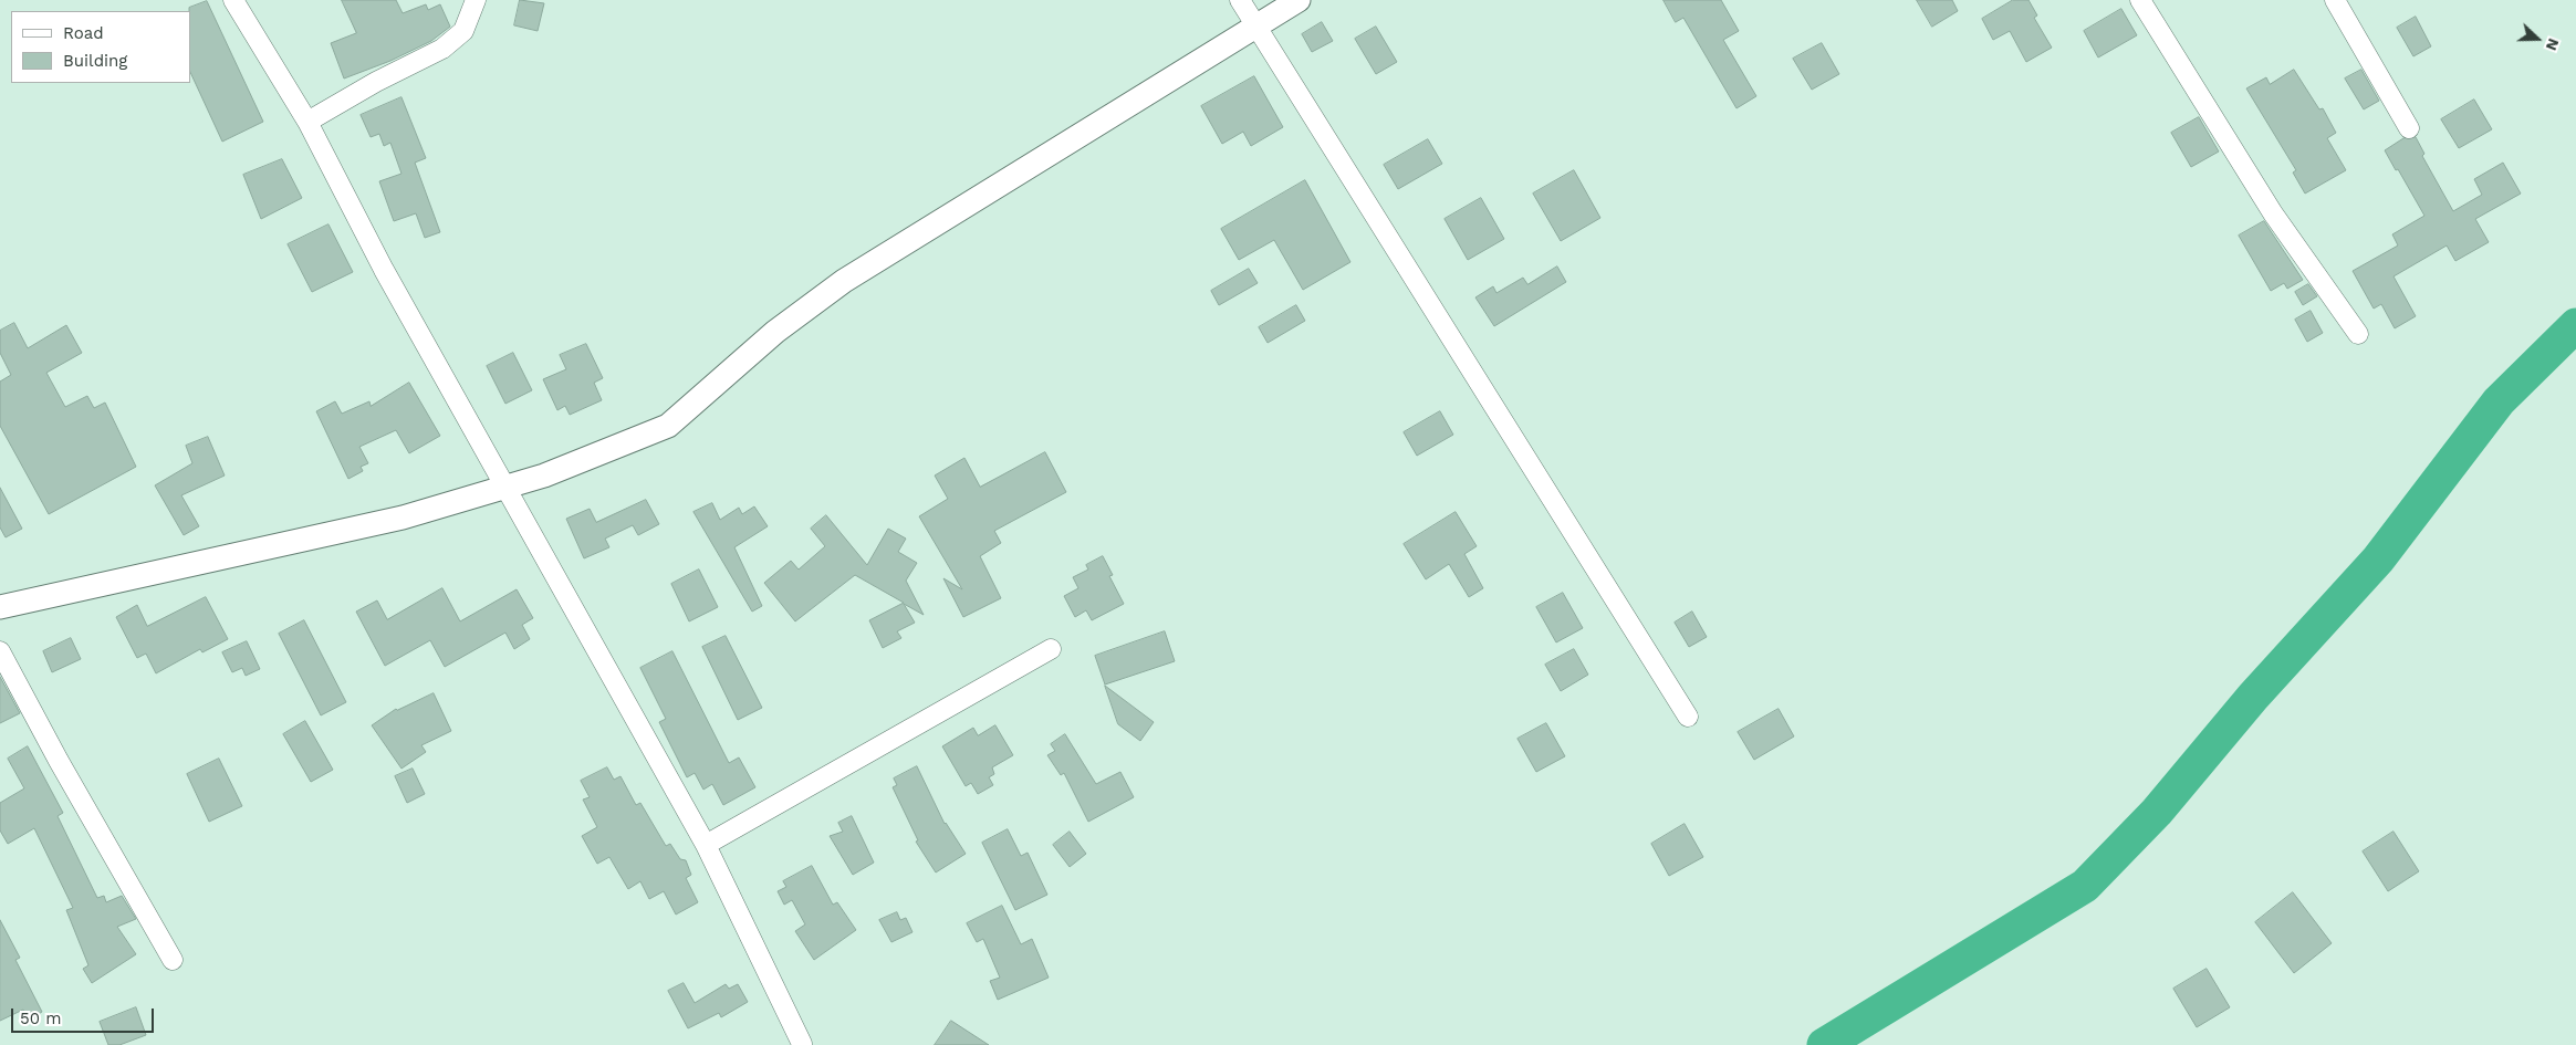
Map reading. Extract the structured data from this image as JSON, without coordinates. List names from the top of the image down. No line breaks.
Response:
{"legend":["Road","Building"],"scale_bar":"50 m","north":"right"}
